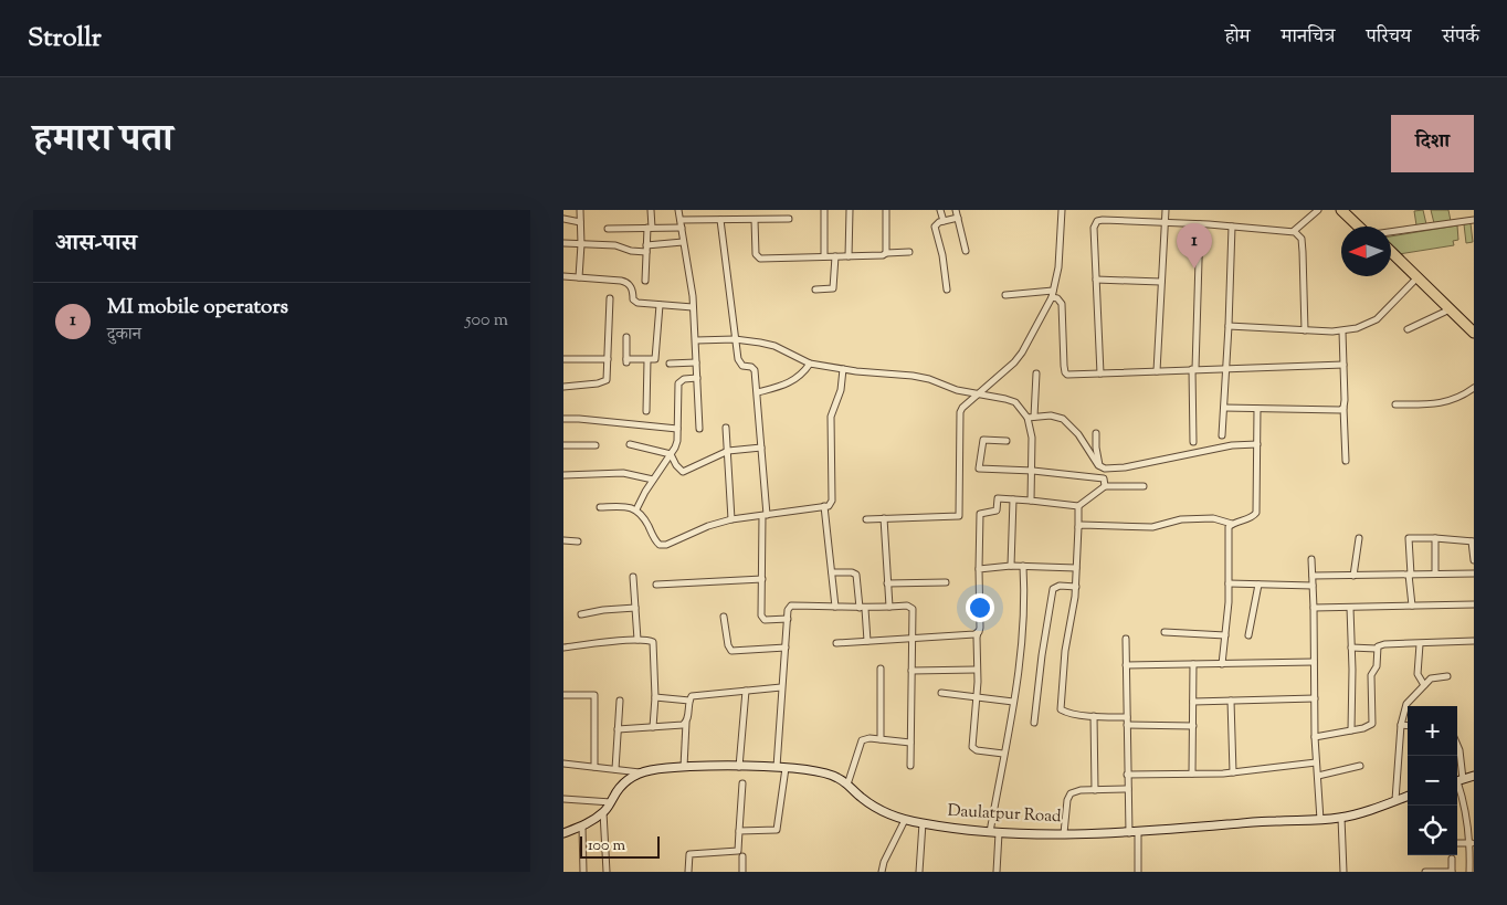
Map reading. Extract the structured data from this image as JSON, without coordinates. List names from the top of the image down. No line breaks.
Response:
{"streets":{"street":["Daulatpur Road"]},"scale_bar":"100 m","north":"left","page":{"header":"Strollr","nav":["होम","मानचित्र","परिचय","संपर्क"],"title":"हमारा पता","buttons":"दिशा","heading":"आस-पास","pins":"1","list":[{"mark":"1","name":"MI mobile operators","note":"दुकान","value":"500 m"}],"map_buttons":["+","−"],"scale":"100 m"}}
